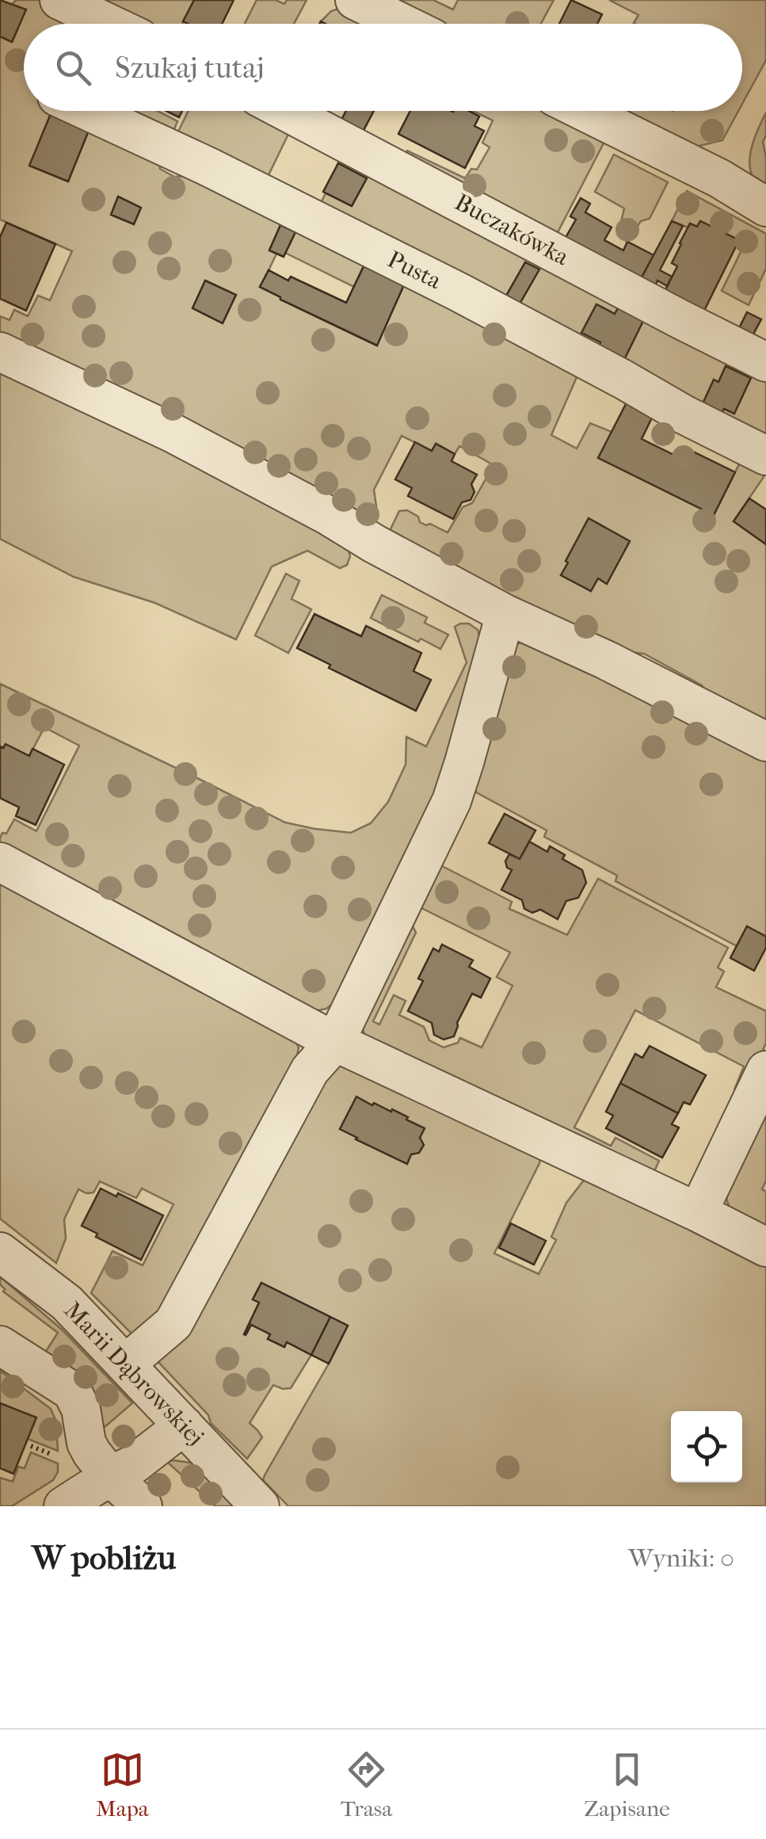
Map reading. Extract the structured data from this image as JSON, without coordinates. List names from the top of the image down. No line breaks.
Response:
{"streets":{"street":["Buczakówka","Pusta","Marii Dąbrowskiej"]},"page":{"search":"Szukaj tutaj","heading":["W pobliżu","Wyniki: 0"],"nav":["Mapa","Trasa","Zapisane"]}}
